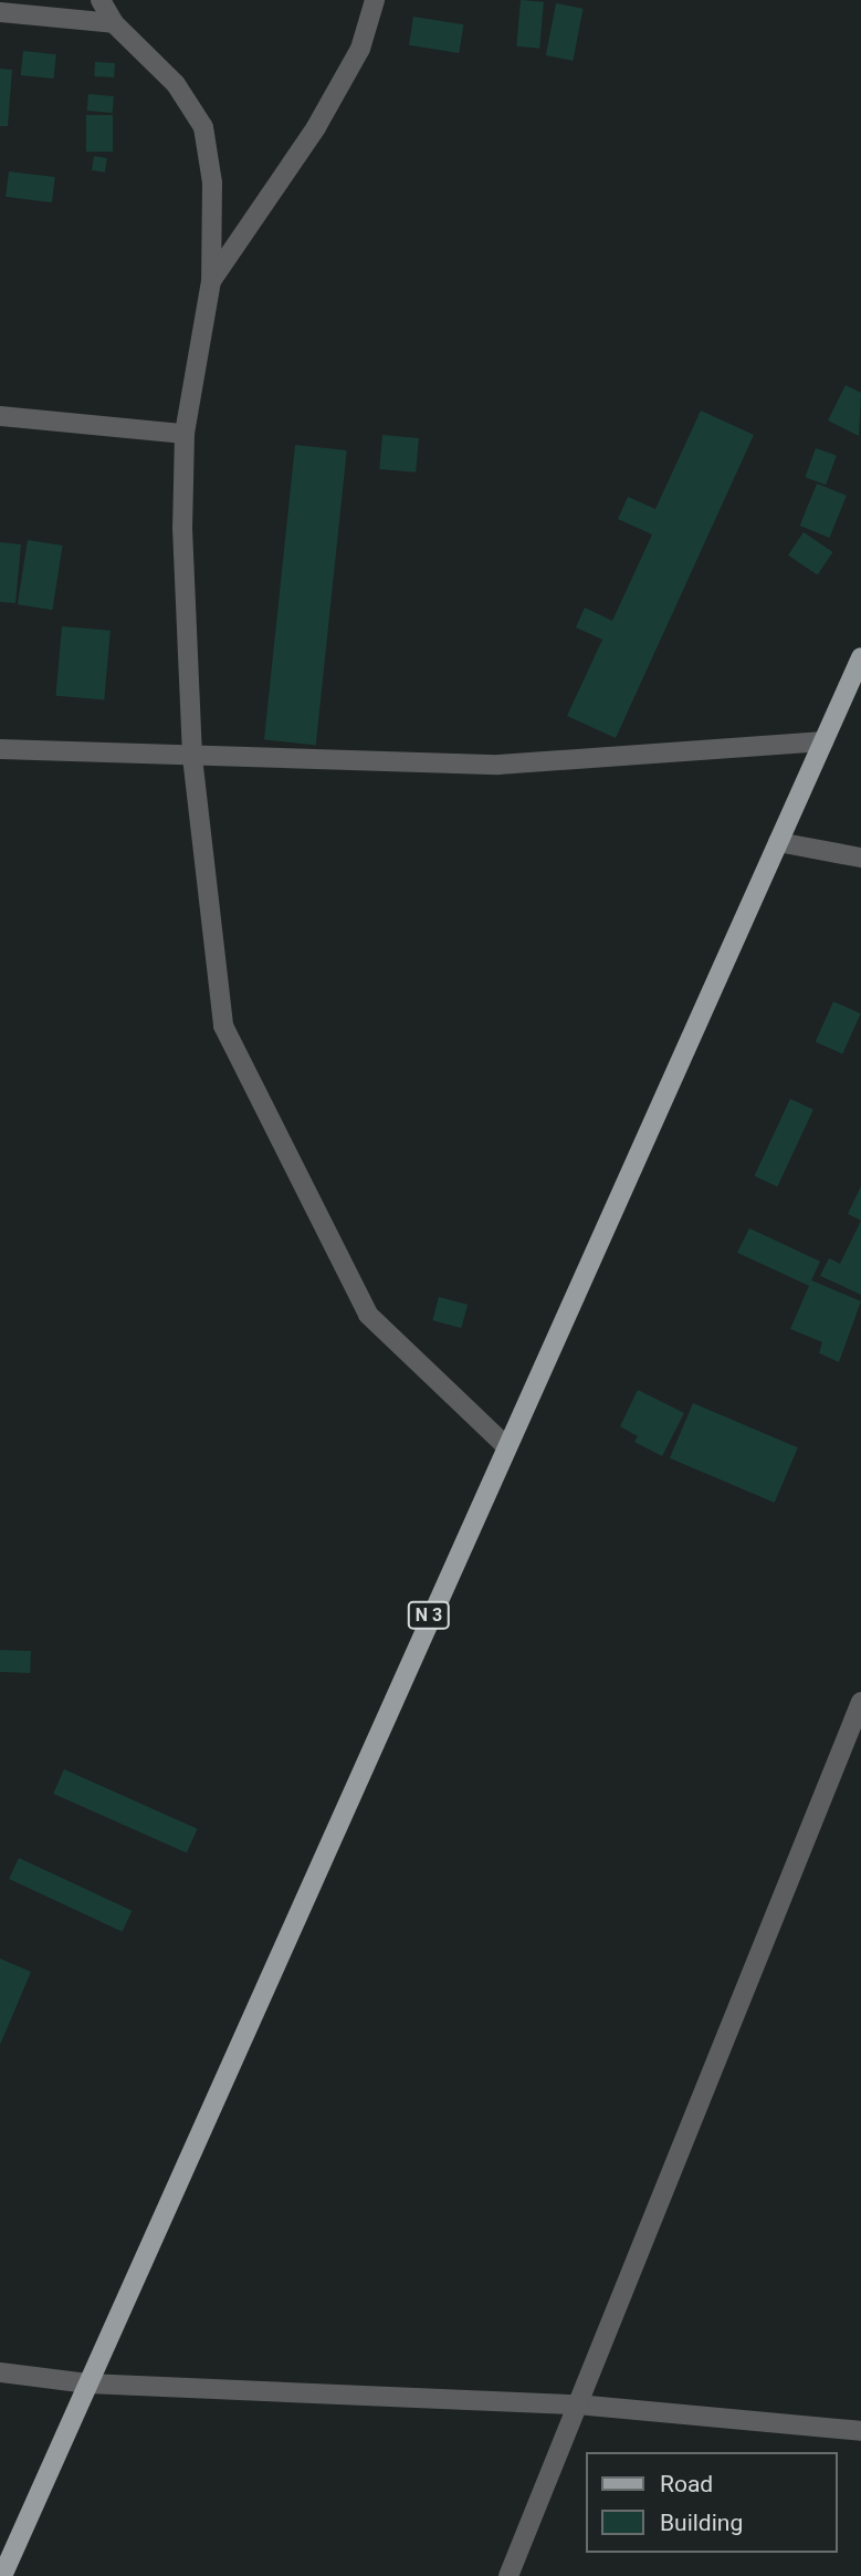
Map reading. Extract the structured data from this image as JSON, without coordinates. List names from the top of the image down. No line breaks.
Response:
{"streets":{"main road":["N 3"]},"legend":["Road","Building"]}
